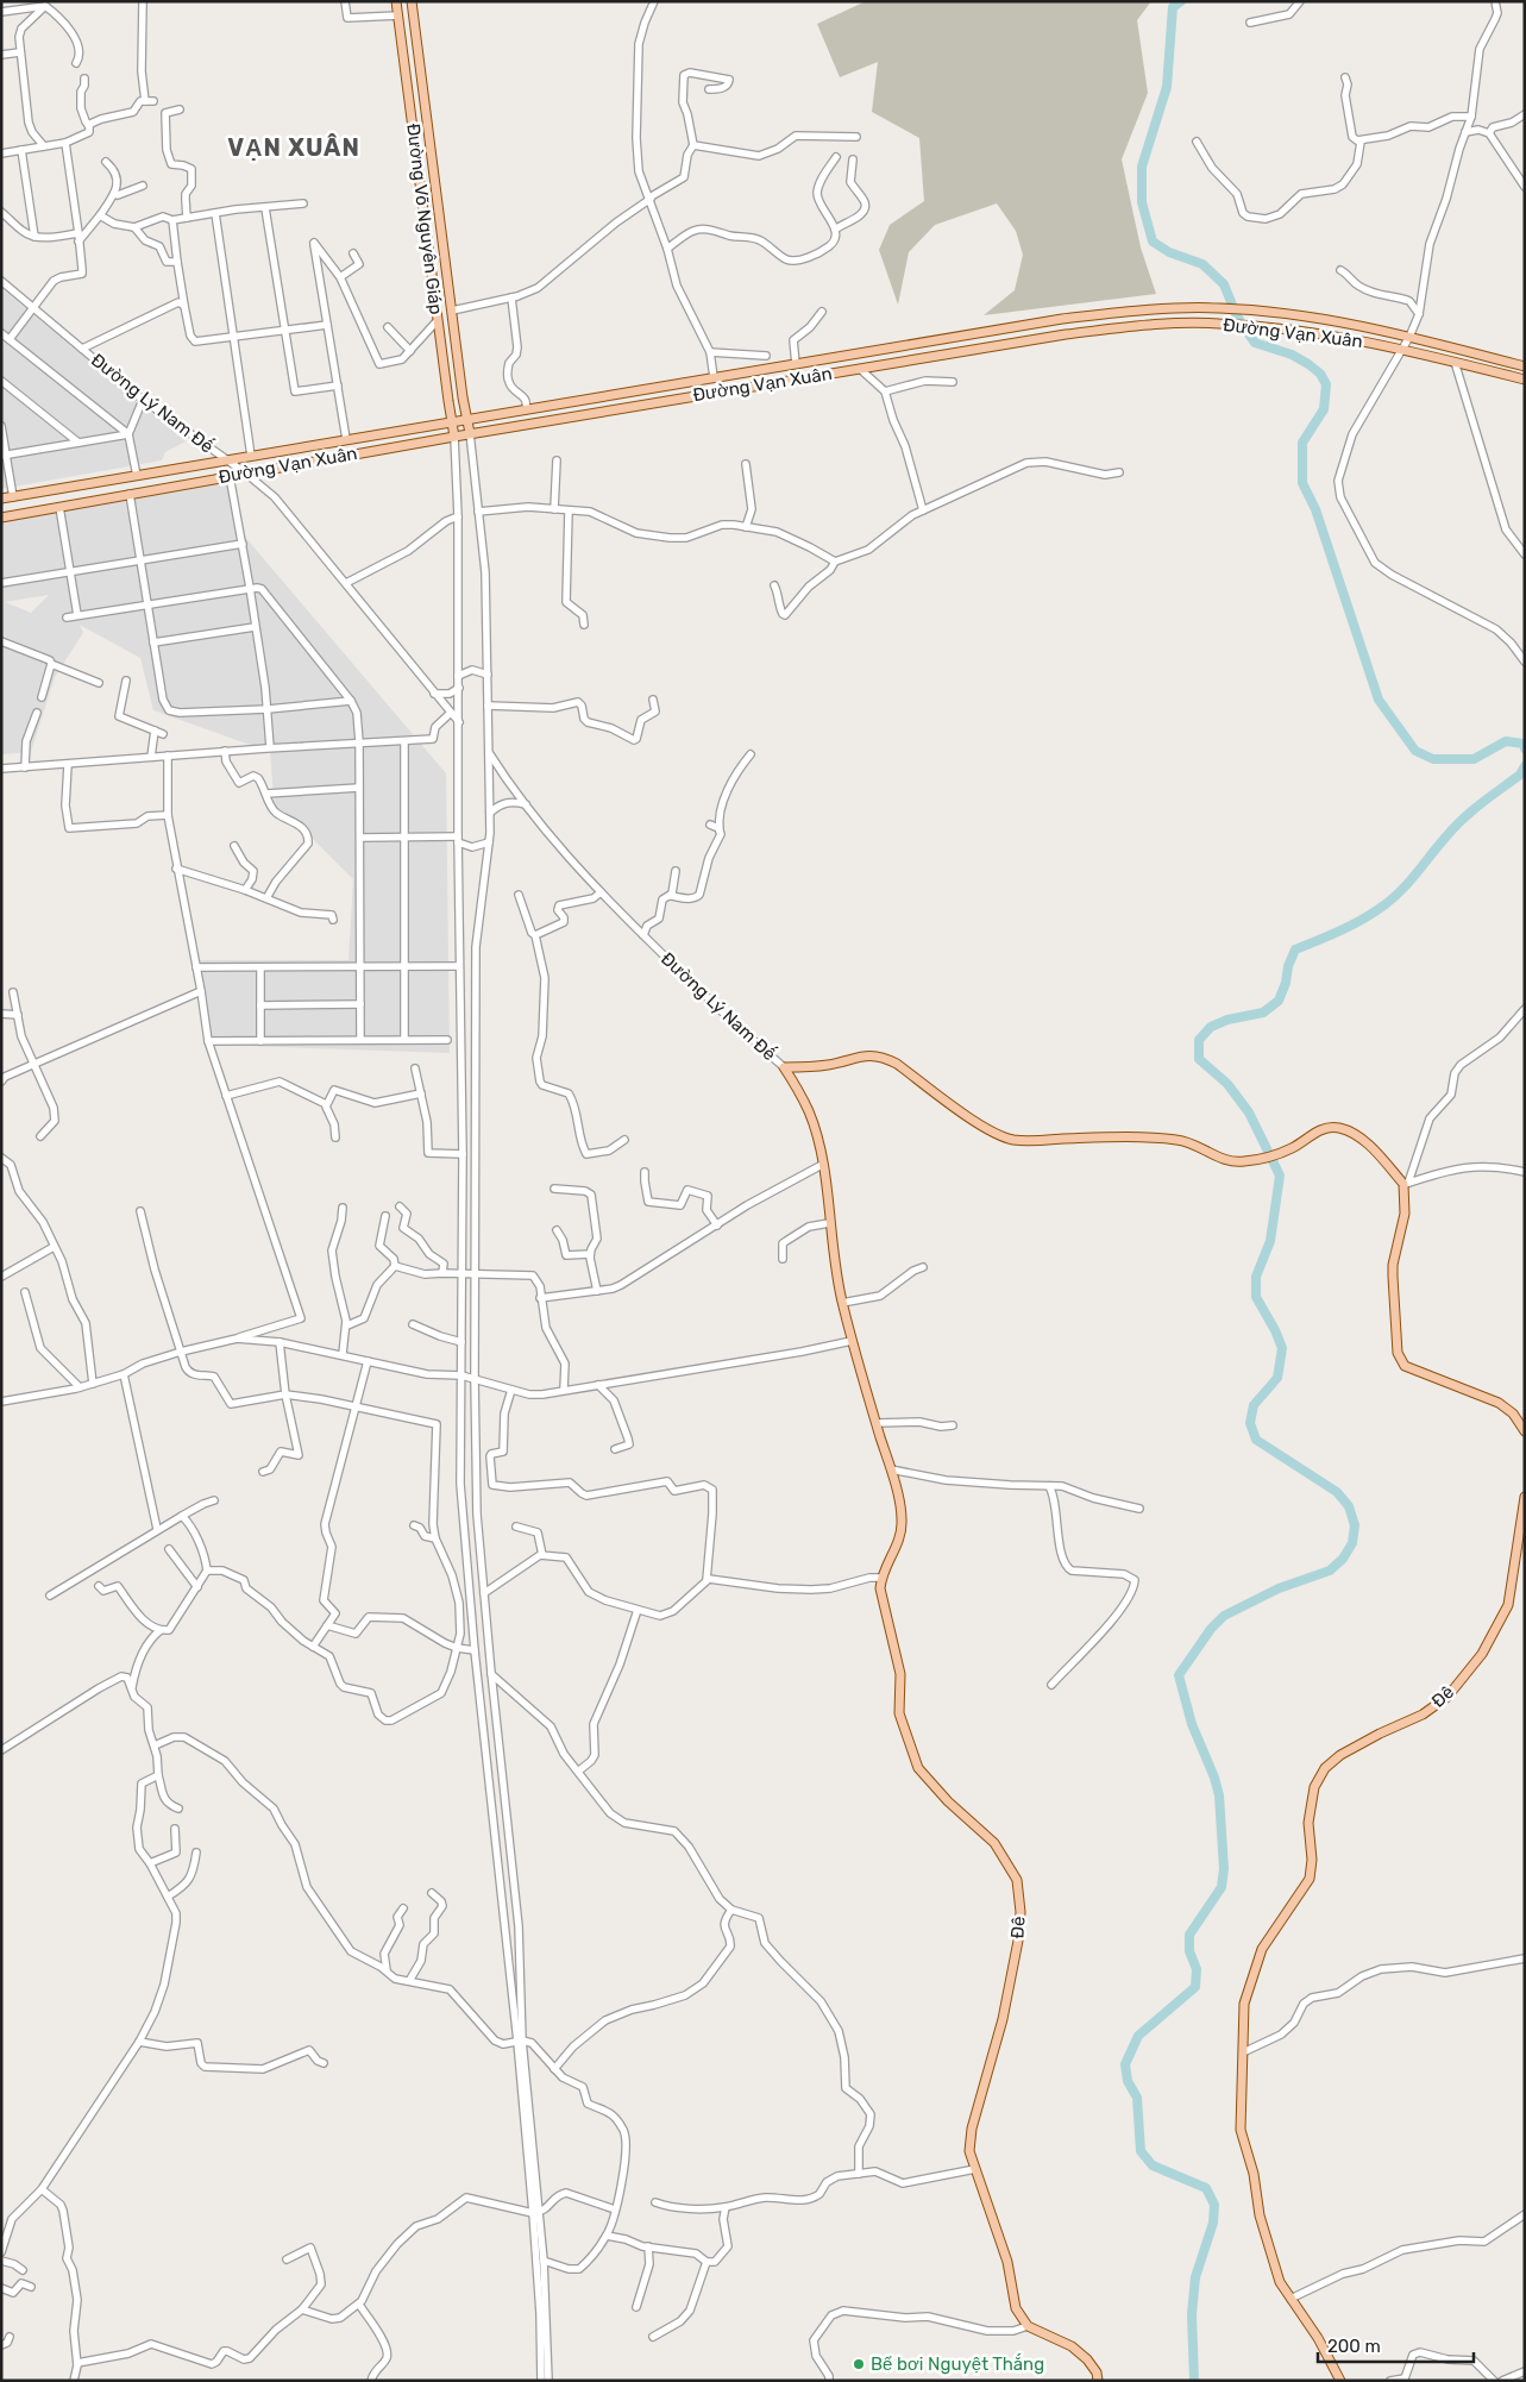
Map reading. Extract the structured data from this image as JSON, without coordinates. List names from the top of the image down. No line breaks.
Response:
{"streets":{"main road":["Đường Võ Nguyên Giáp","Đường Vạn Xuân","Đường Lý Nam Đế","Đê"]},"crossings":[["Đường Võ Nguyên Giáp","Đường Vạn Xuân"],["Đường Vạn Xuân","Đường Lý Nam Đế"],["Đường Lý Nam Đế","Đê"]],"districts":["VẠN XUÂN"],"places":["Bể bơi Nguyệt Thắng"],"scale_bar":"200 m"}
